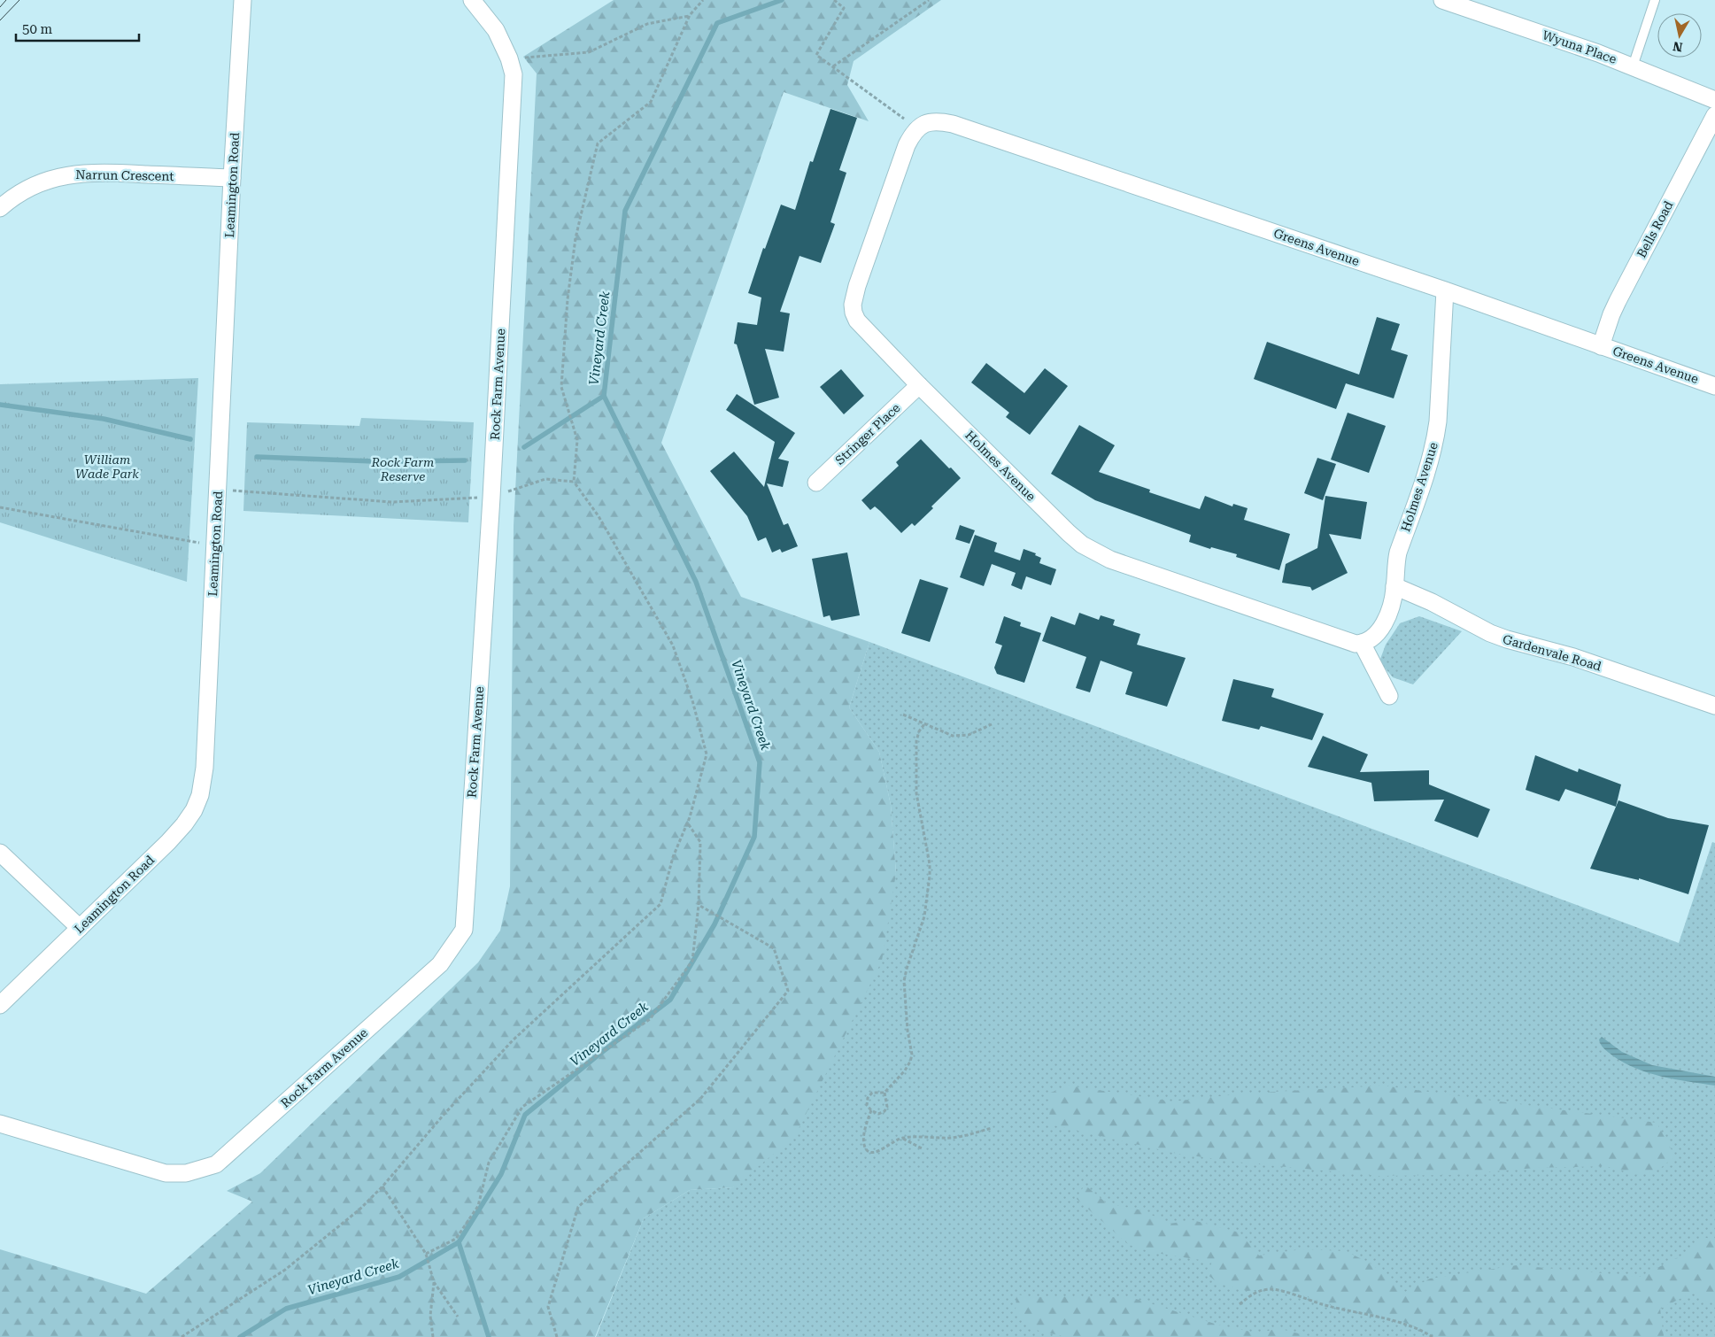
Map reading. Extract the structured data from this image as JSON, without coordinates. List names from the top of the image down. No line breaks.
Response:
{"streets":{"street":["Wyuna Place","Narrun Crescent","Leamington Road","Bells Road","Greens Avenue","Rock Farm Avenue","Stringer Place","Holmes Avenue","Gardenvale Road"]},"crossings":[["Narrun Crescent","Leamington Road"],["Bells Road","Greens Avenue"],["Greens Avenue","Holmes Avenue"],["Stringer Place","Holmes Avenue"],["Holmes Avenue","Gardenvale Road"]],"water":["Vineyard Creek"],"parks":["William Wade Park","Rock Farm Reserve"],"scale_bar":"50 m","north":"bottom"}
